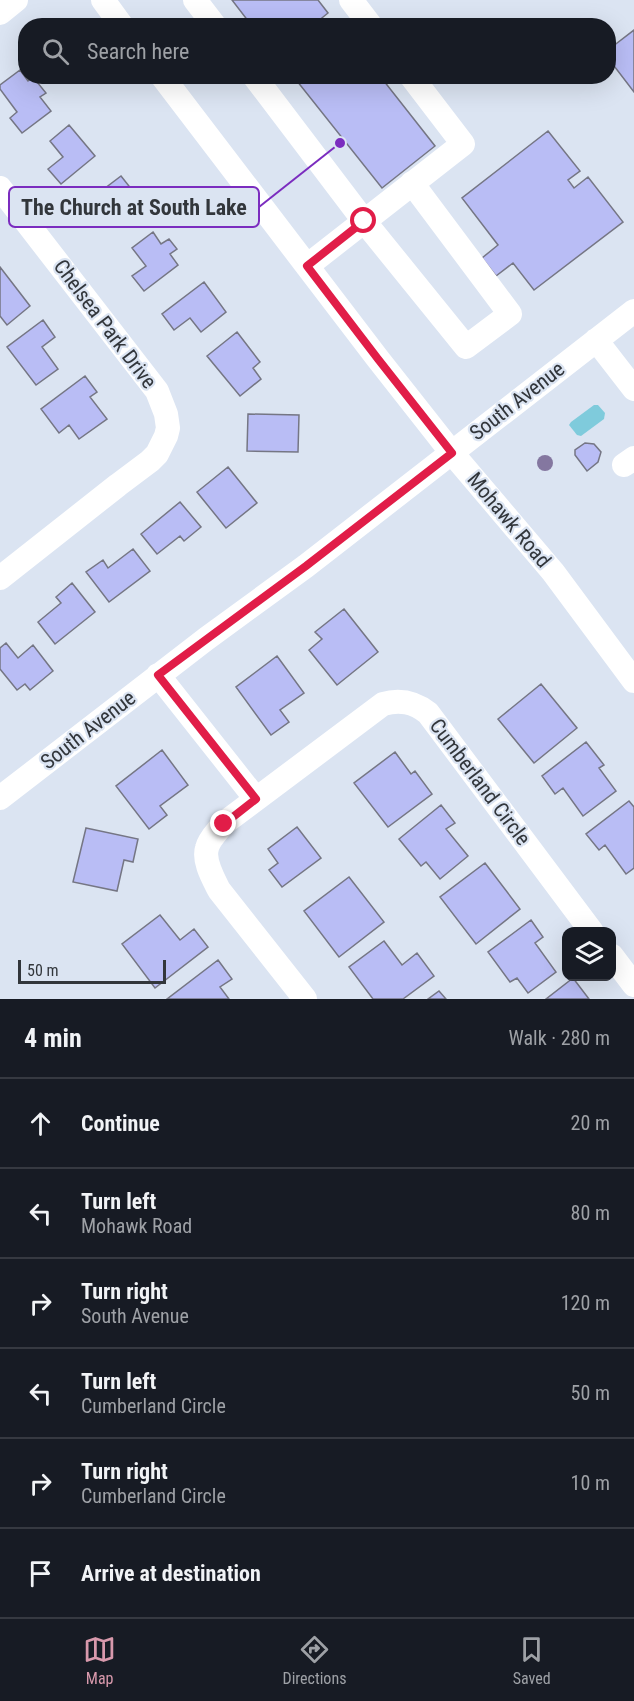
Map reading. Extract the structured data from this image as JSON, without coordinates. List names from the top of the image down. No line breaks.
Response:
{"streets":{"street":["Chelsea Park Drive","South Avenue","Mohawk Road","Cumberland Circle"]},"crossings":[["South Avenue","Mohawk Road"]],"places":["The Church at South Lake"],"scale_bar":"50 m","page":{"search":"Search here","scale":"50 m","heading":["4 min","Walk · 280 m"],"list":[["Continue","20 m"],["Turn left","Mohawk Road","80 m"],["Turn right","South Avenue","120 m"],["Turn left","Cumberland Circle","50 m"],["Turn right","Cumberland Circle","10 m"],"Arrive at destination"],"nav":["Map","Directions","Saved"]}}
